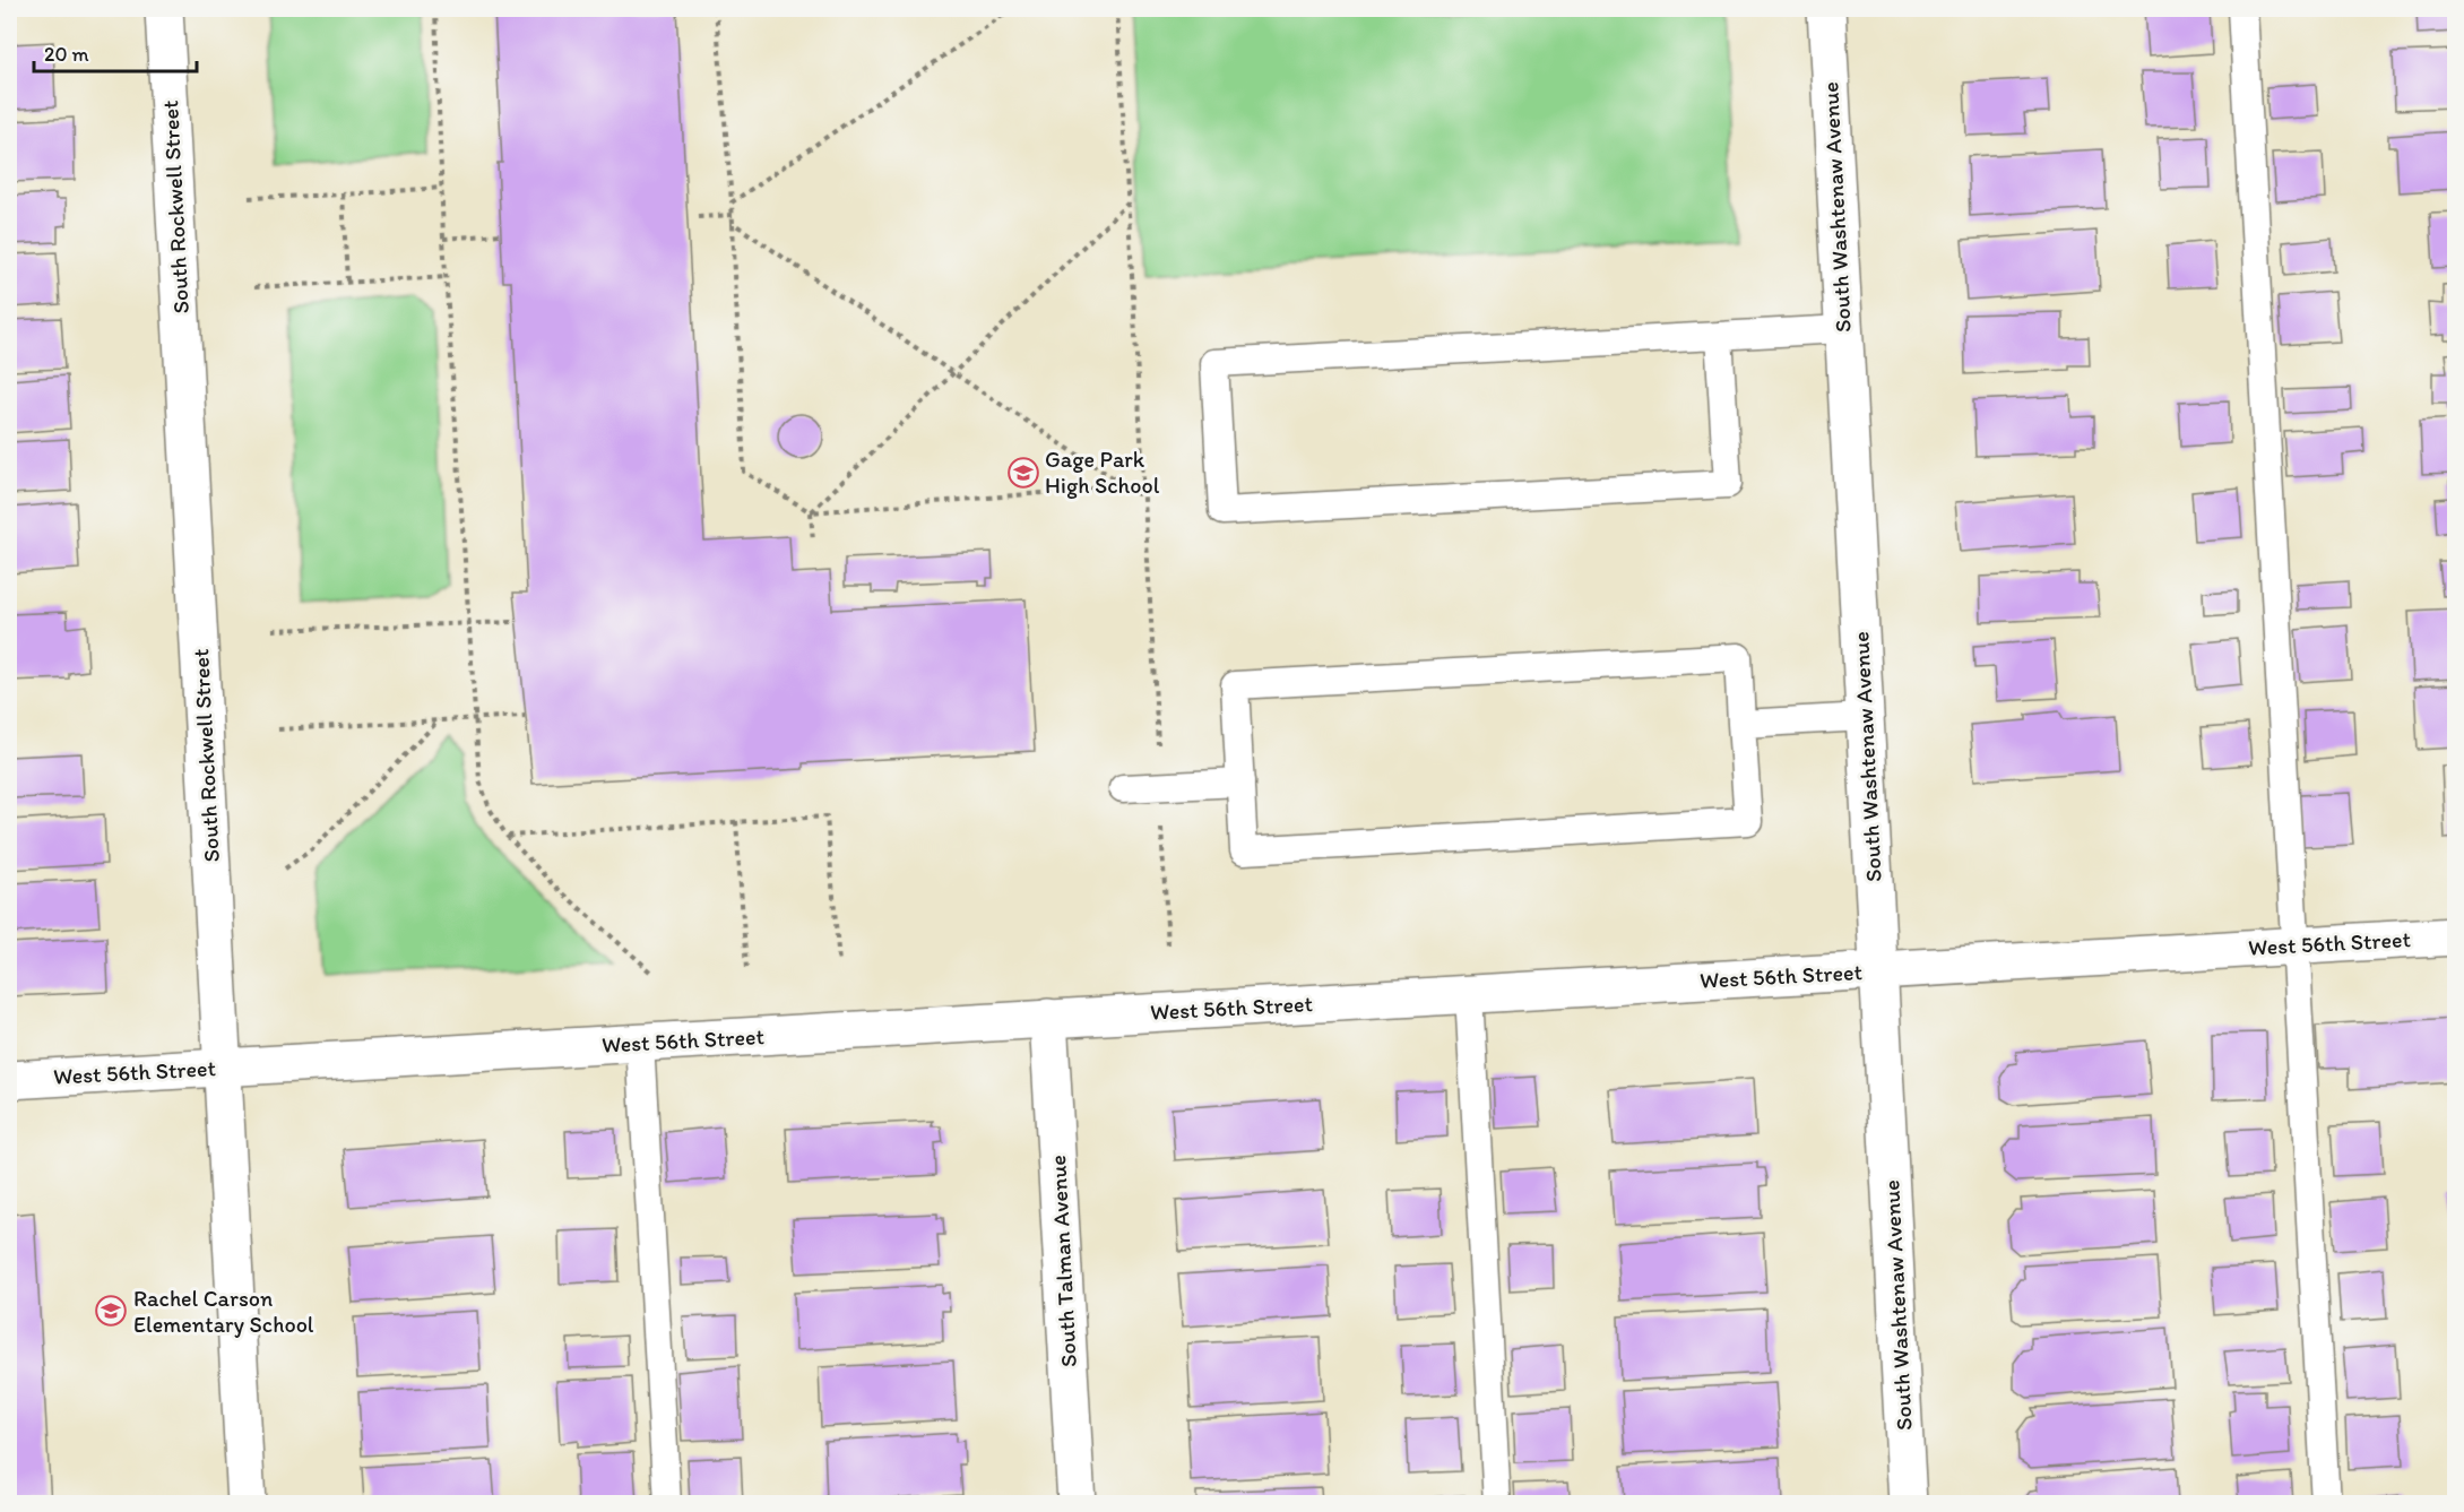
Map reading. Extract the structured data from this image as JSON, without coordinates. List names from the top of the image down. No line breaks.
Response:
{"streets":{"street":["South Rockwell Street","South Washtenaw Avenue","West 56th Street","South Talman Avenue"]},"crossings":[["South Rockwell Street","West 56th Street"],["South Washtenaw Avenue","West 56th Street"],["West 56th Street","South Talman Avenue"]],"places":{"school or university":["Gage Park High School","Rachel Carson Elementary School"]},"scale_bar":"20 m"}
